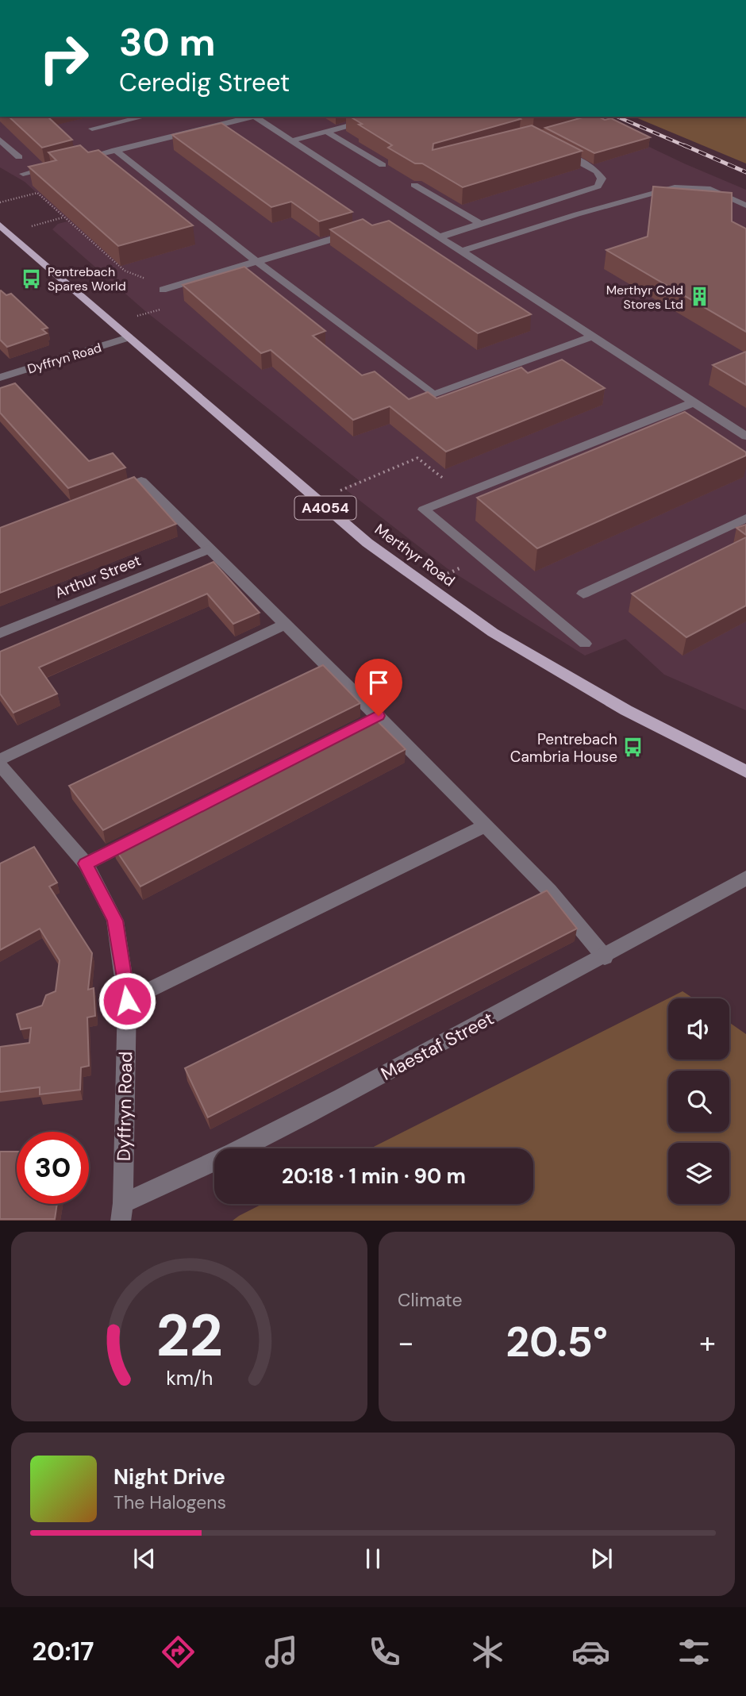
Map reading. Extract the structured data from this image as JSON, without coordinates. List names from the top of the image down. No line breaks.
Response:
{"streets":{"main road":["A4054","Merthyr Road"],"street":["Dyffryn Road","Arthur Street","Maestaf Street"]},"crossings":[["Dyffryn Road","Merthyr Road"],["Dyffryn Road","Maestaf Street"]],"places":{"bus stop":["Pentrebach Spares World","Pentrebach Cambria House"],"building":["Merthyr Cold Stores Ltd"]},"page":{"turn":["30 m","Ceredig Street"],"limit":"30","trip":"20:18 · 1 min · 90 m","tile":"Climate","heat":["−","20.5°","+"],"song":["Night Drive","The Halogens"],"tabs":"20:17","gauge":["22","km/h"]}}
